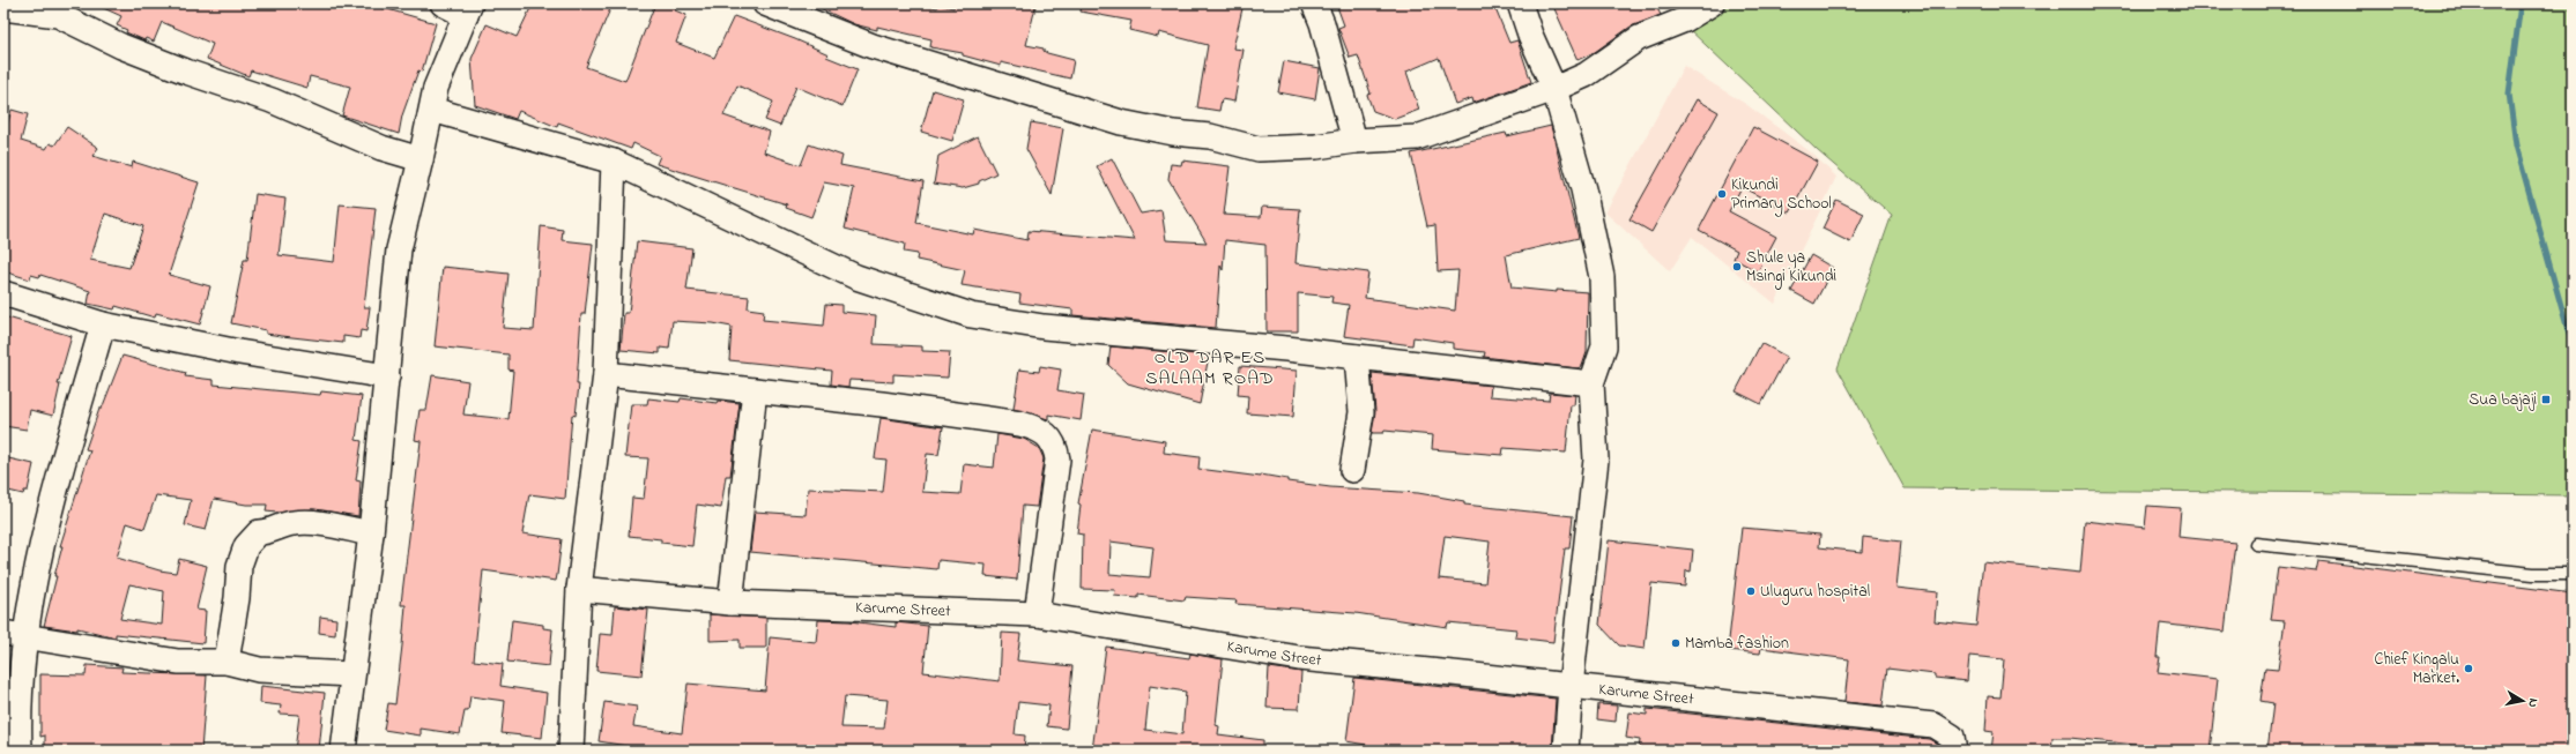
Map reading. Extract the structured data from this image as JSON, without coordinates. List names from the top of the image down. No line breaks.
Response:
{"streets":{"street":["Karume Street"]},"districts":["OLD DAR ES SALAAM ROAD"],"places":{"other":["Kikundi Primary School","Shule ya Msingi Kikundi","Uluguru hospital","Mamba fashion","Chief Kingalu Market."],"transit":["Sua bajaji"]},"north":"right"}
